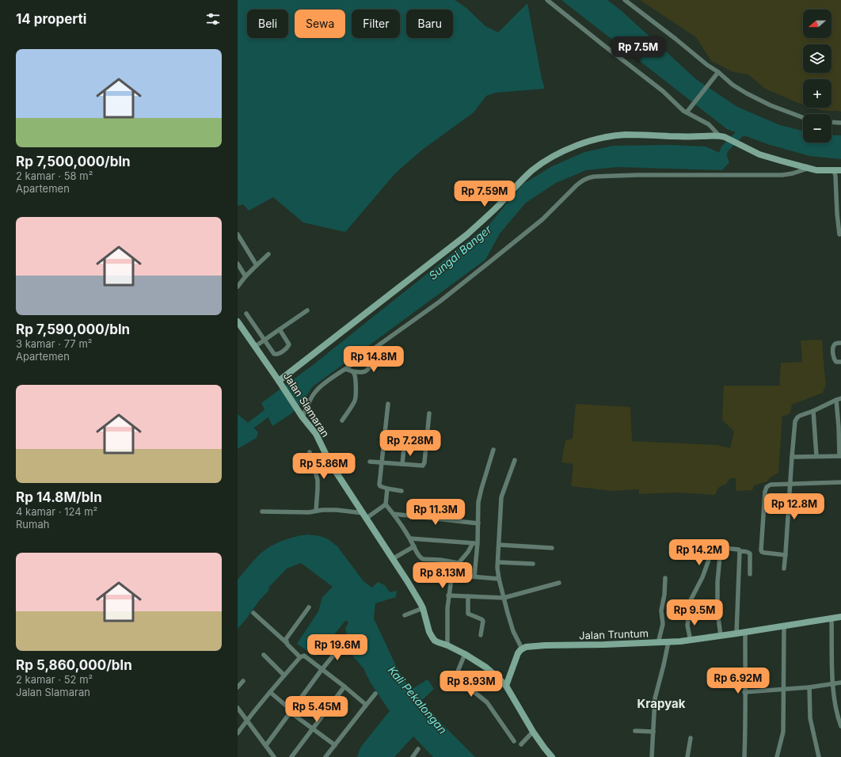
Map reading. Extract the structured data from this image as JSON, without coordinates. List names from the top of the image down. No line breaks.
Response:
{"streets":{"street":["Jalan Slamaran","Jalan Truntum"]},"districts":["Krapyak"],"water":["Sungai Banger","Kali Pekalongan"],"north":"left","page":{"heading":"14 properti","map_buttons":["+","−"],"chip":["Beli","Sewa","Filter","Baru"],"price":["Rp 7.5M","Rp 7.59M","Rp 14.8M","Rp 7.28M","Rp 5.86M","Rp 12.8M","Rp 11.3M","Rp 14.2M","Rp 8.13M","Rp 9.5M","Rp 19.6M","Rp 6.92M","Rp 8.93M","Rp 5.45M"],"list":[{"name":"Rp 7,500,000/bln","note":"2 kamar · 58 m² · Apartemen"},{"name":"Rp 7,590,000/bln","note":"3 kamar · 77 m² · Apartemen"},{"name":"Rp 14.8M/bln","note":"4 kamar · 124 m² · Rumah"},{"name":"Rp 5,860,000/bln","note":"2 kamar · 52 m² · Jalan Slamaran"}]}}
